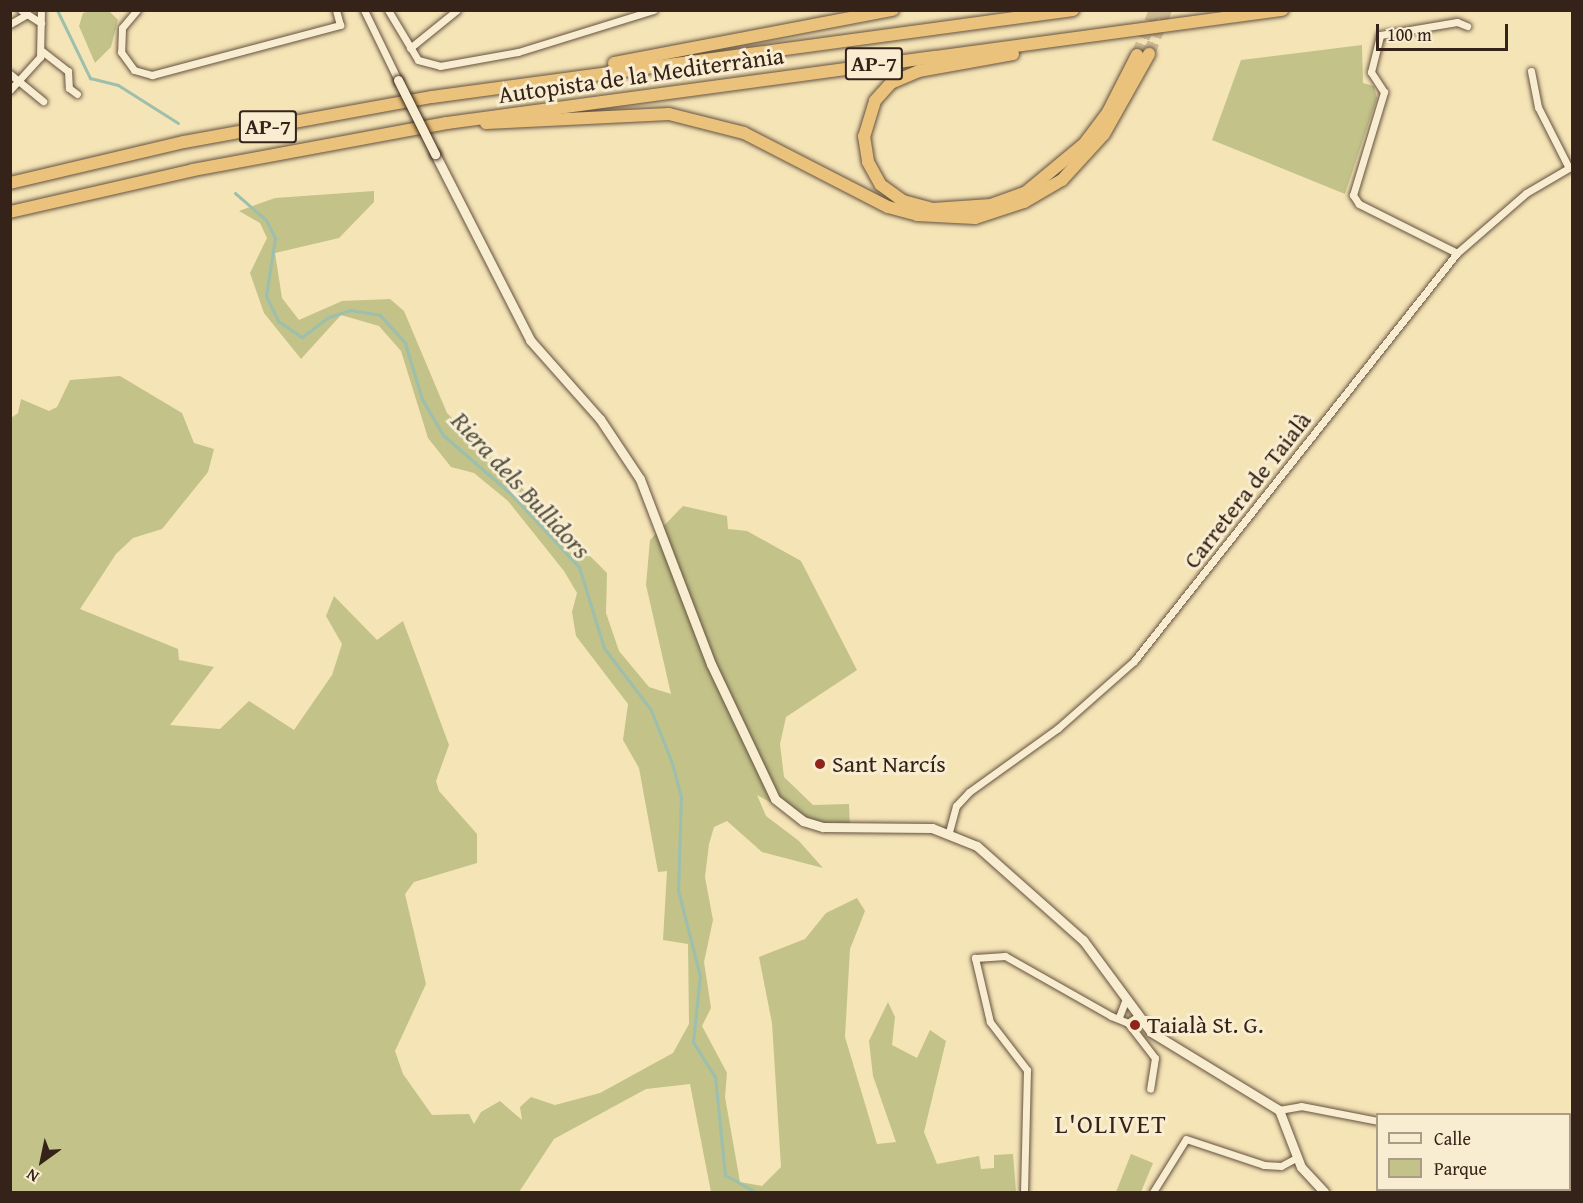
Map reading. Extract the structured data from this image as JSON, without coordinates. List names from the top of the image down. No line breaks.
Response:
{"streets":{"highway":["AP-7","Autopista de la Mediterrània"],"street":["Carretera de Taialà"]},"districts":["L'OLIVET"],"water":["Riera dels Bullidors"],"places":["Sant Narcís","Taialà St. G."],"legend":["Calle","Parque"],"scale_bar":"100 m","north":"bottom left"}
